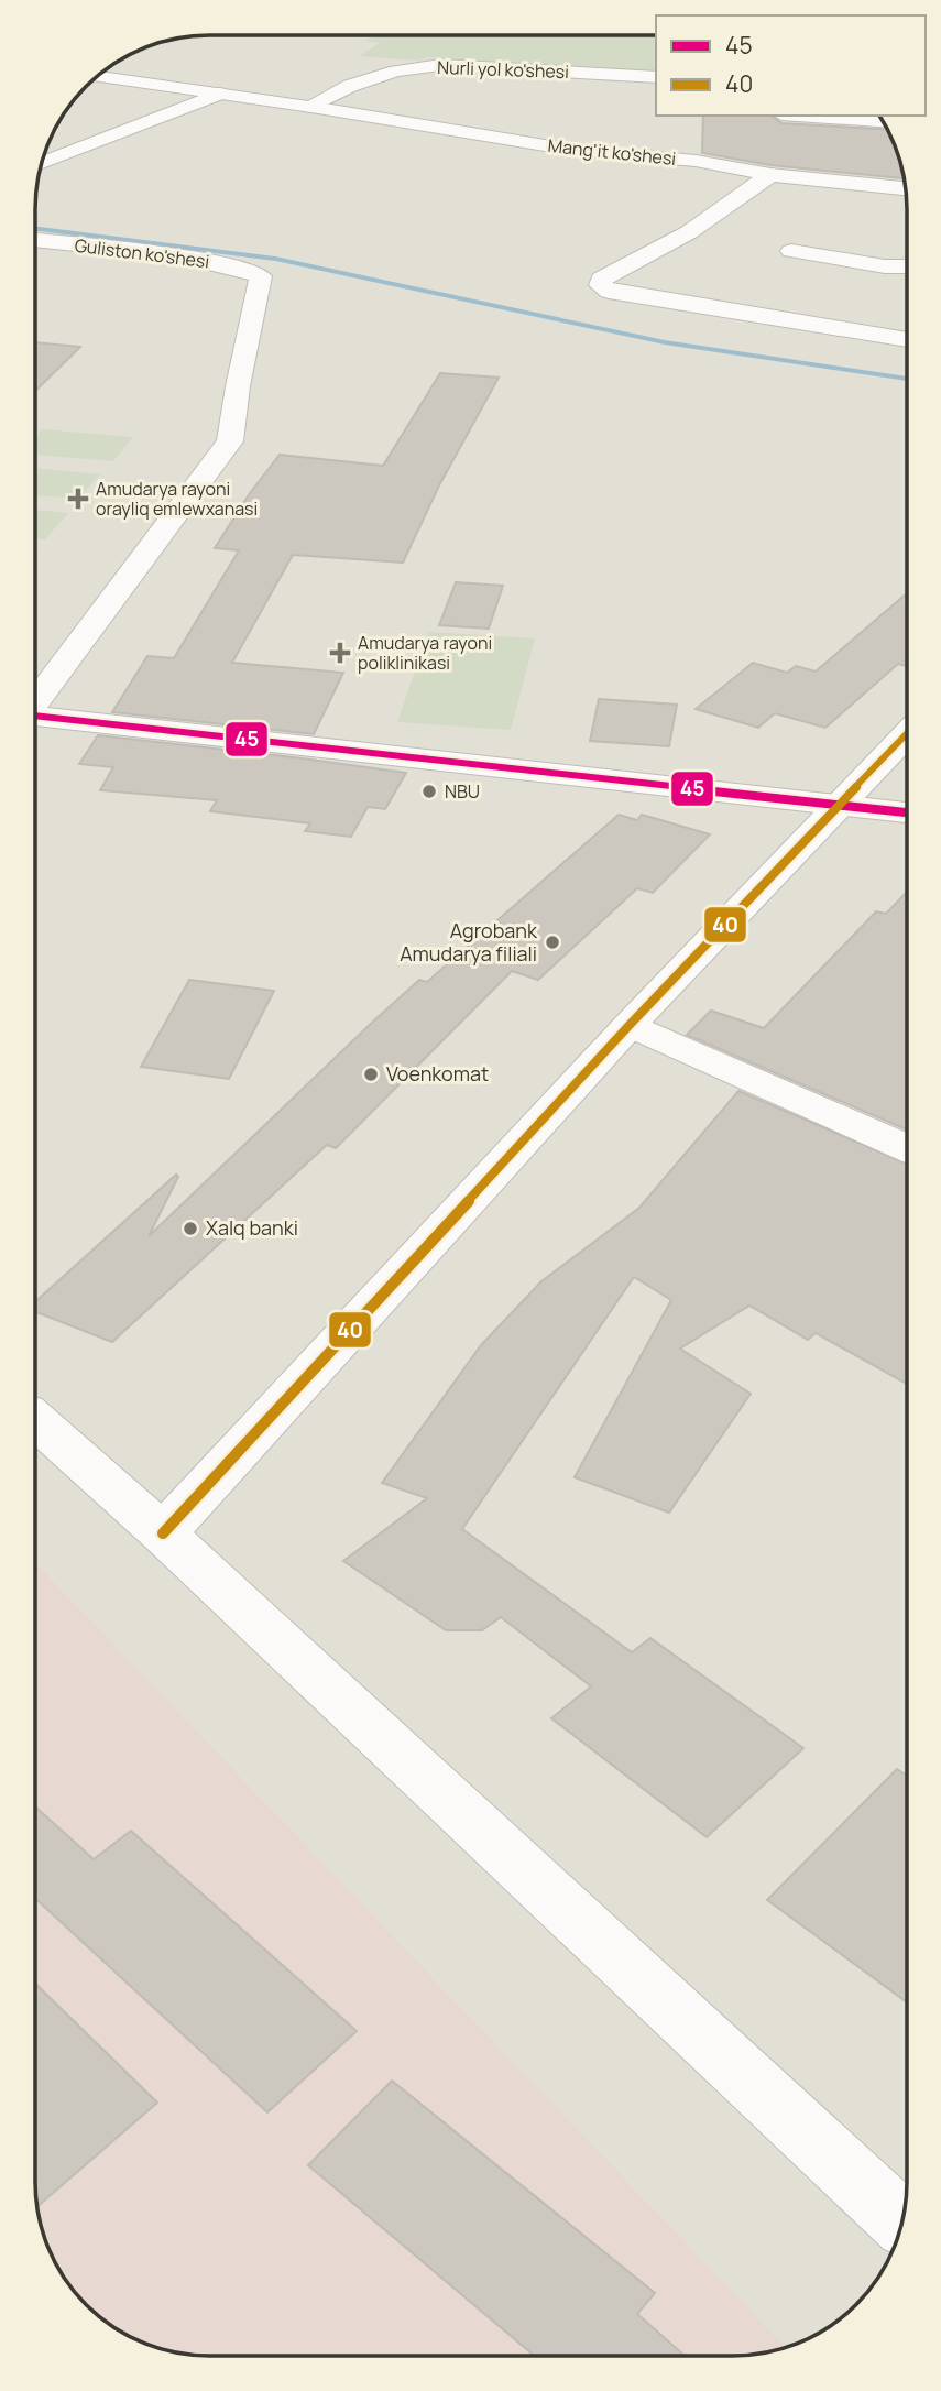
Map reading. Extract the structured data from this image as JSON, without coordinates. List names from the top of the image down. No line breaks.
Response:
{"streets":{"street":["Nurli yol ko'shesi","Mang'it ko'shesi","Guliston ko'shesi"]},"crossings":[["Nurli yol ko'shesi","Mang'it ko'shesi"]],"places":{"health":["Amudarya rayoni orayliq emlewxanasi","Amudarya rayoni poliklinikasi"],"other":["NBU","Agrobank Amudarya filiali","Voenkomat","Xalq banki"]},"lines":["transit line 45","transit line 40"],"legend":["45","40"]}
